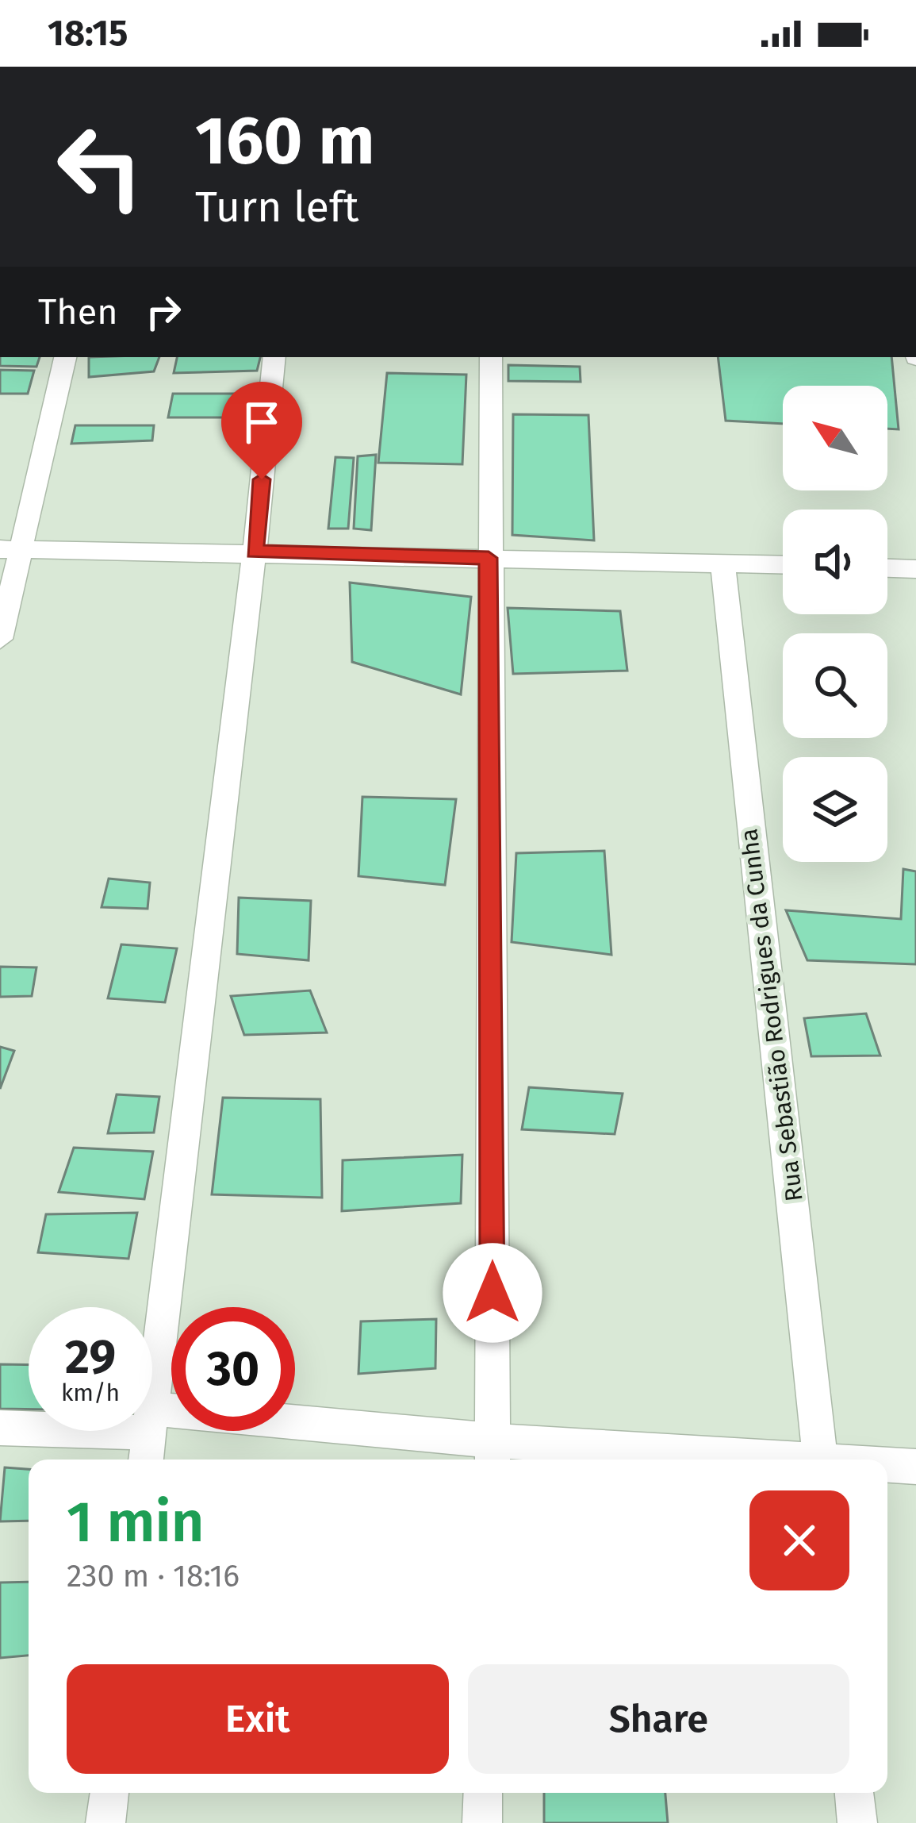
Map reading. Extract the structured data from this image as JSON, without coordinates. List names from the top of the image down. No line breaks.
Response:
{"streets":{"street":["Rua Sebastião Rodrigues da Cunha"]},"north":"top left","page":{"status":"18:15","turn":["160 m","Turn left"],"then":"Then","speed":"29 km/h","limit":"30","heading":["1 min","230 m · 18:16"],"buttons":["Exit","Share"]}}
